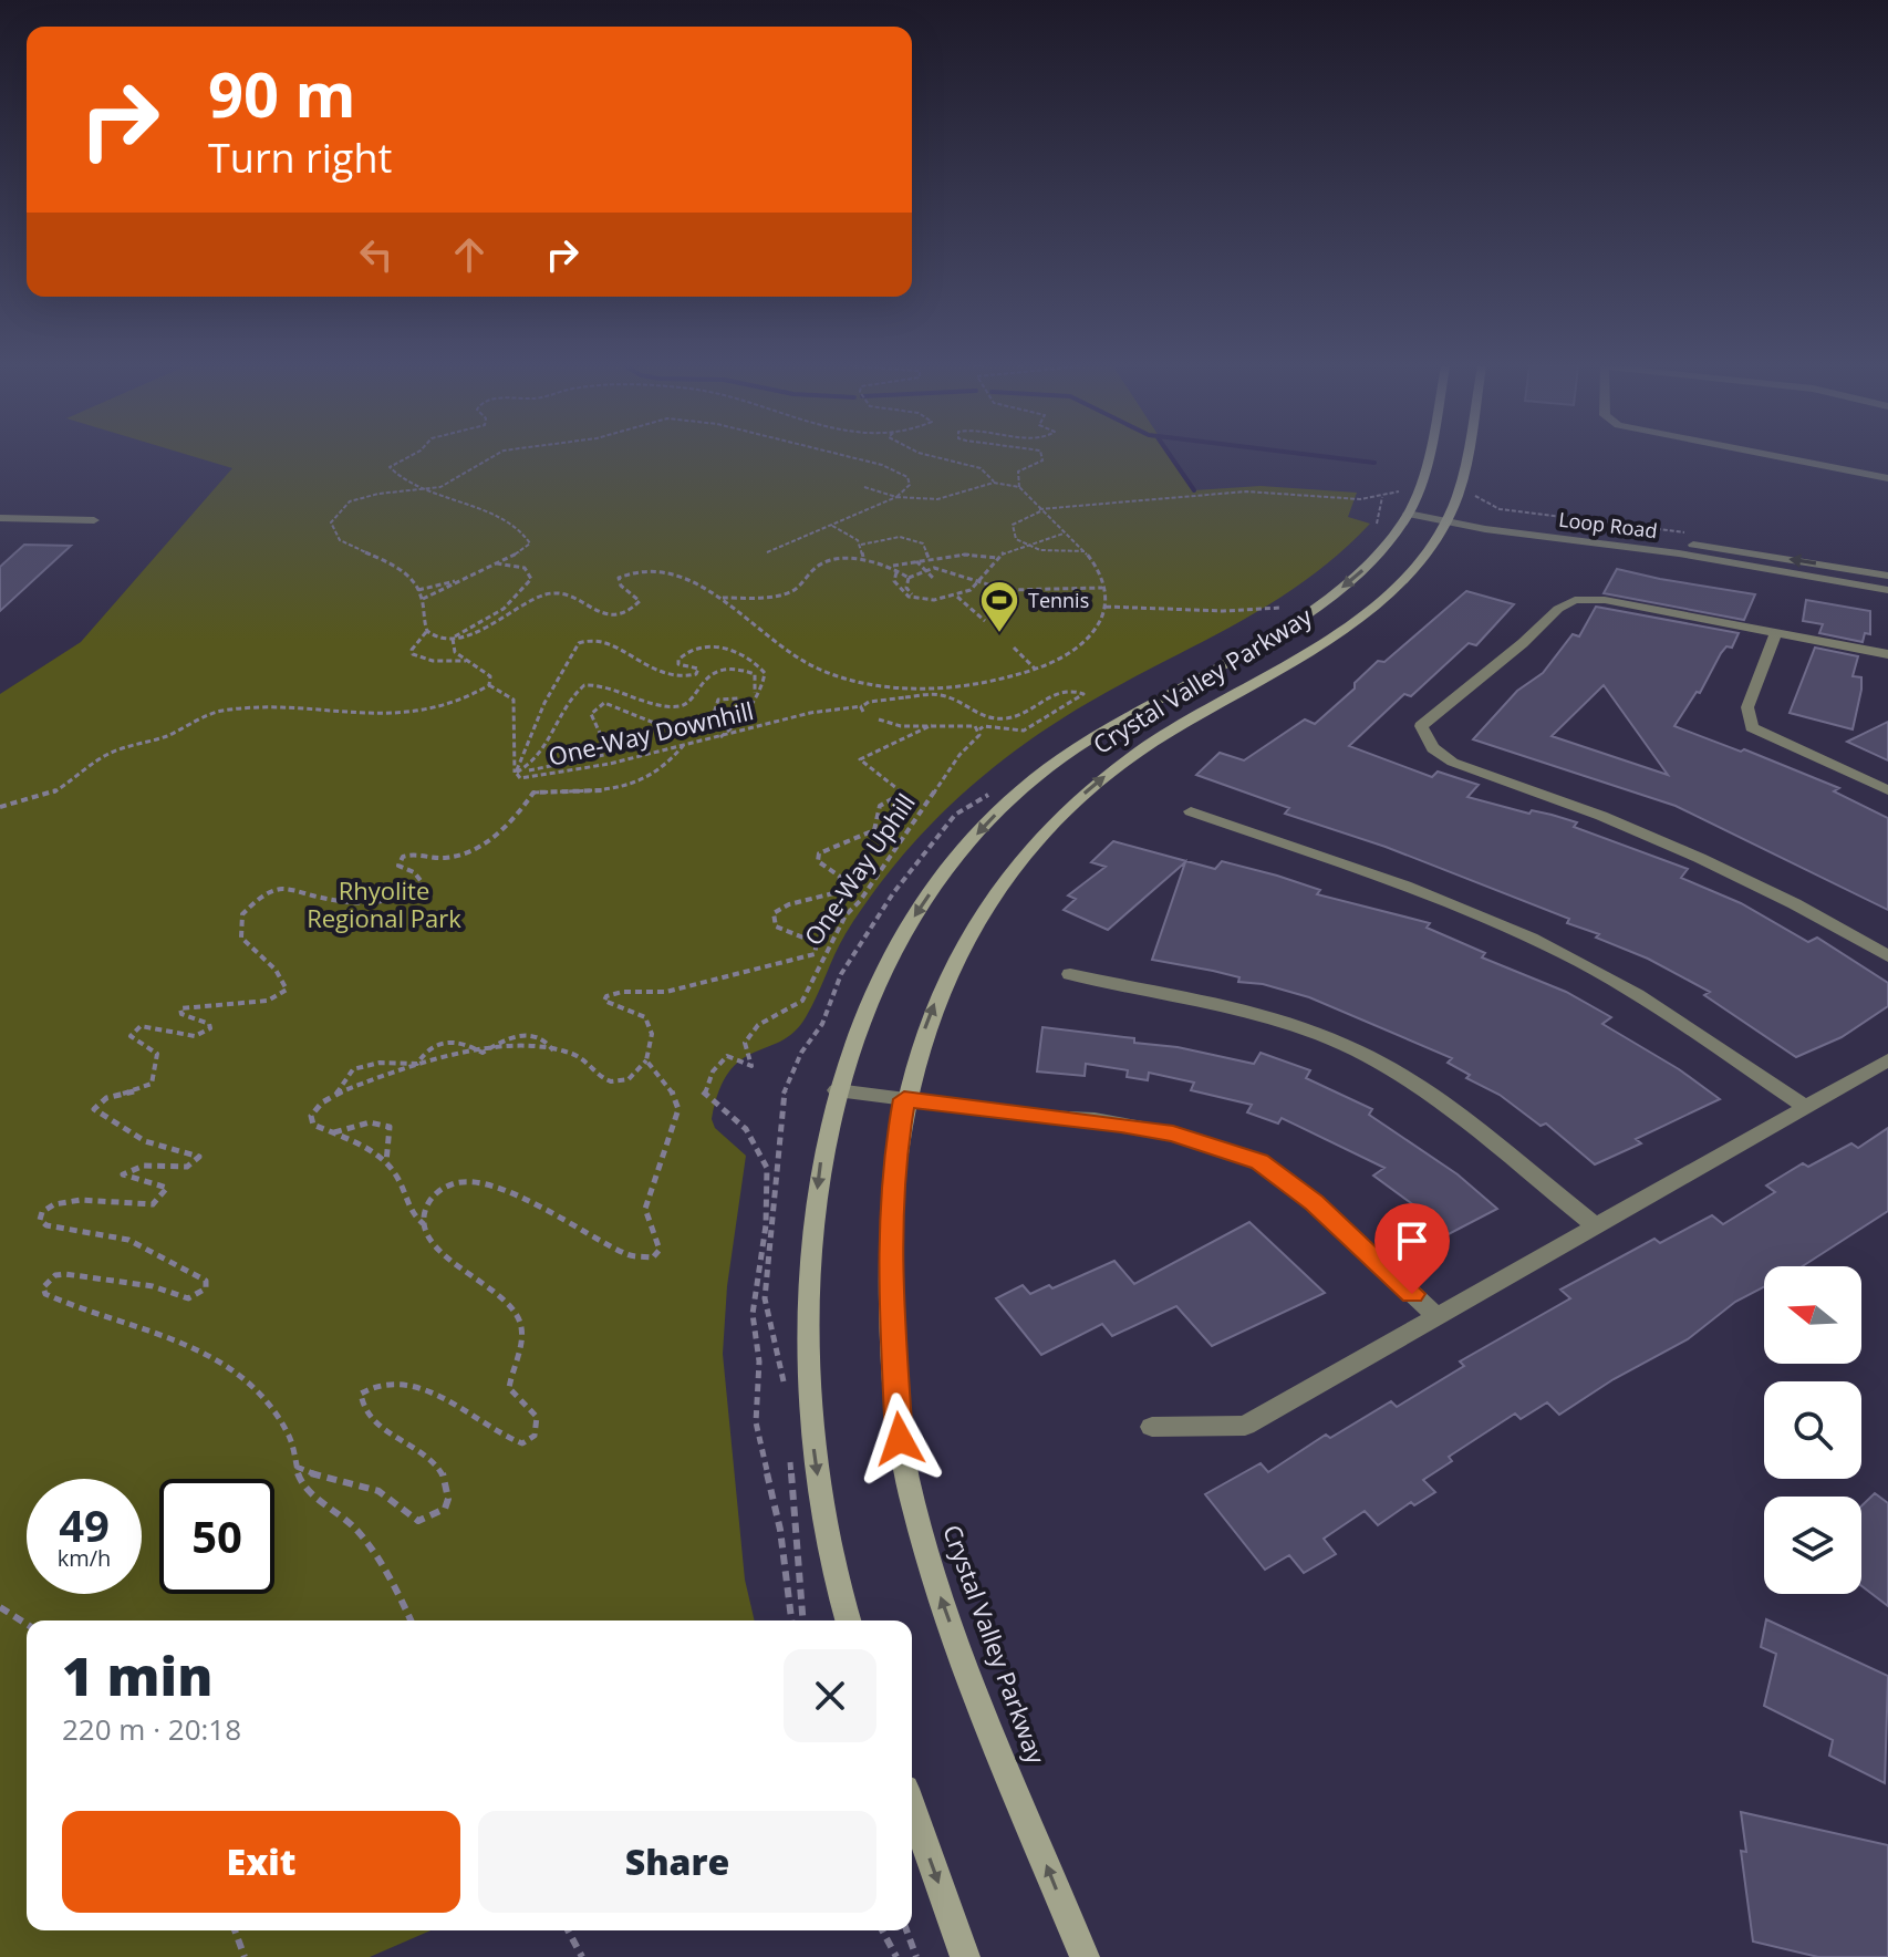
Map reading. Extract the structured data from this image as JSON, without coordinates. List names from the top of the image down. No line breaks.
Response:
{"streets":{"main road":["Crystal Valley Parkway"],"street":["Loop Road"],"path":["One-Way Downhill","One-Way Uphill"]},"crossings":[["Loop Road","Crystal Valley Parkway"]],"parks":["Rhyolite Regional Park"],"places":{"sports":["Tennis"]},"north":"left","page":{"turn":["90 m","Turn right"],"speed":"49 km/h","limit":"50","heading":["1 min","220 m · 20:18"],"buttons":["Exit","Share"]}}
